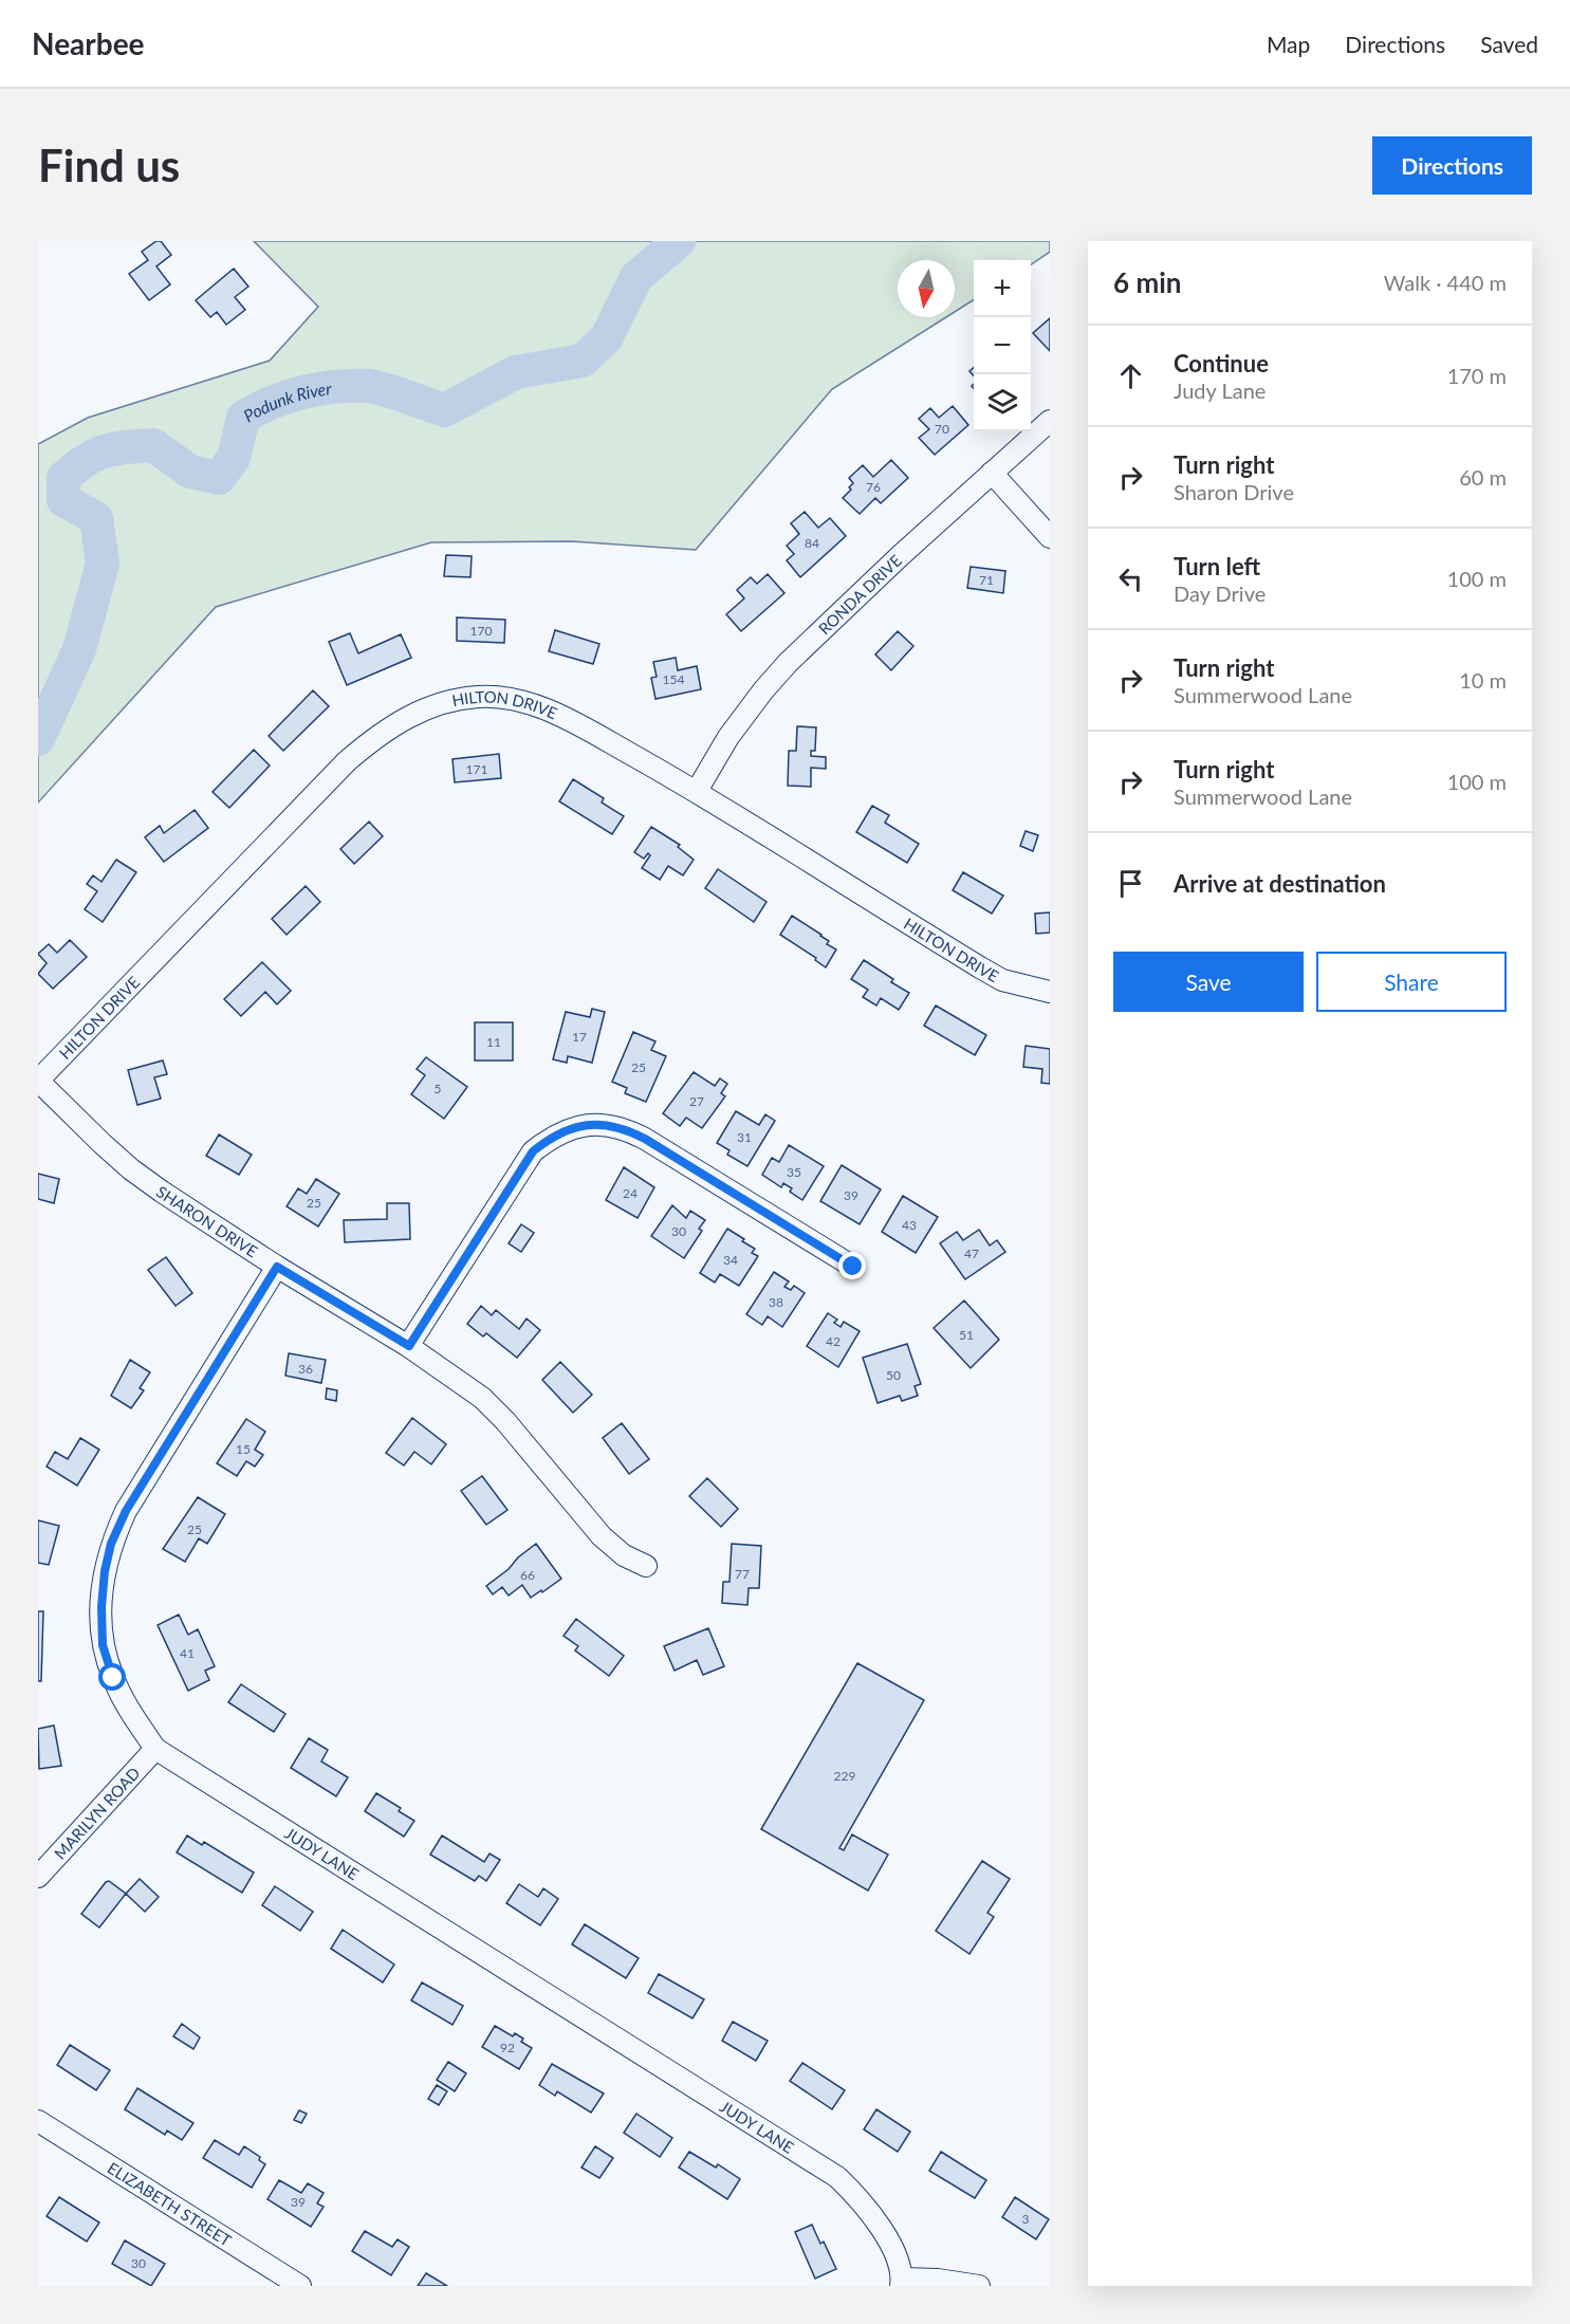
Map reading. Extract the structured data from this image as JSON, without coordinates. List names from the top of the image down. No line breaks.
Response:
{"streets":{"street":["RONDA DRIVE","HILTON DRIVE","SHARON DRIVE","MARILYN ROAD","JUDY LANE","ELIZABETH STREET"]},"crossings":[["RONDA DRIVE","HILTON DRIVE"],["HILTON DRIVE","SHARON DRIVE"],["SHARON DRIVE","JUDY LANE"],["MARILYN ROAD","JUDY LANE"]],"water":["Podunk River"],"house_numbers":["70","76","84","71","170","154","171","17","11","25","5","27","31","35","24","39","25","43","30","47","34","38","51","42","36","50","15","25","77","66","41","229","92","39","3","30"],"north":"bottom","page":{"header":"Nearbee","nav":["Map","Directions","Saved"],"buttons":["Directions",["Save","Share"]],"title":"Find us","heading":["6 min","Walk · 440 m"],"map_buttons":["+","−"],"list":[["Continue","Judy Lane","170 m"],["Turn right","Sharon Drive","60 m"],["Turn left","Day Drive","100 m"],["Turn right","Summerwood Lane","10 m"],["Turn right","Summerwood Lane","100 m"],"Arrive at destination"]}}
